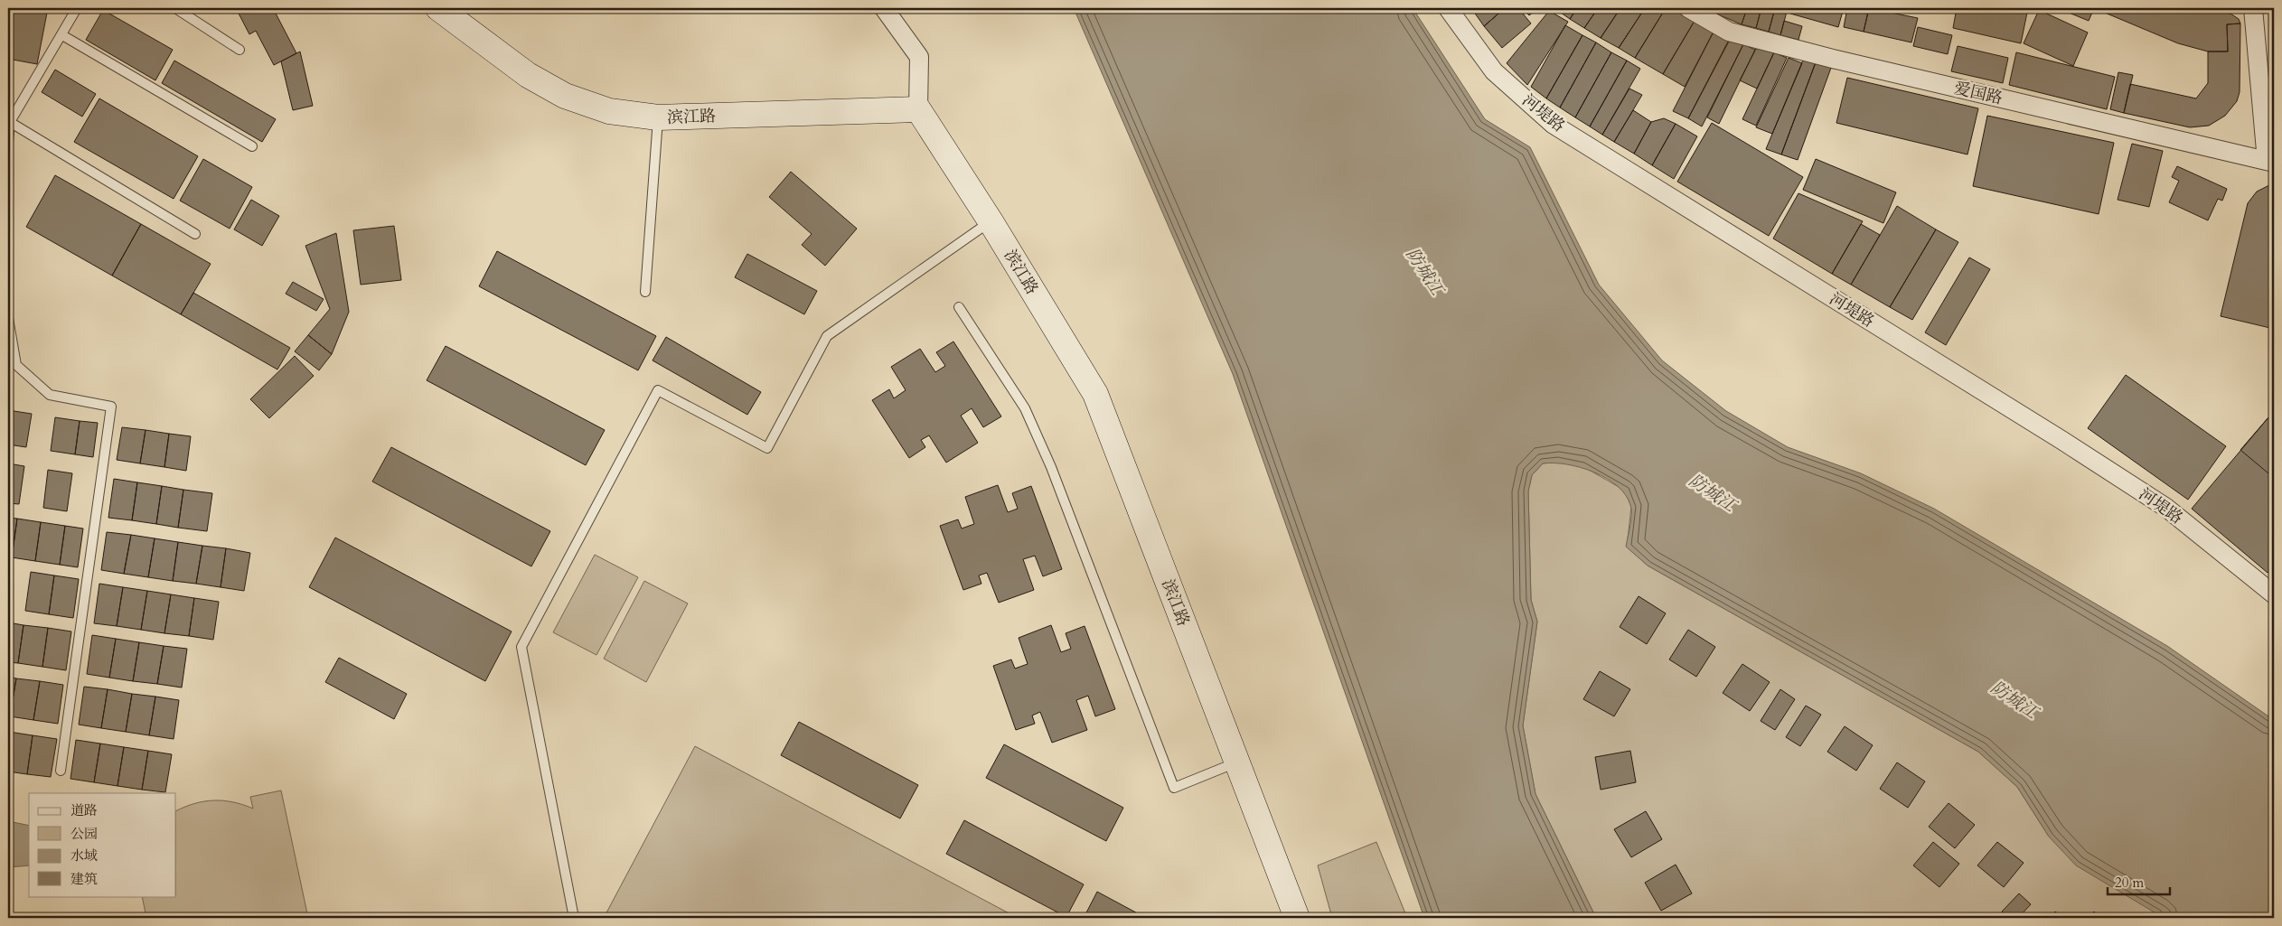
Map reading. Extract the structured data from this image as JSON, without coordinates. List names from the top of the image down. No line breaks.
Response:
{"streets":{"street":["爱国路","河堤路","滨江路"]},"water":["防城江"],"legend":["道路","公园","水域","建筑"],"scale_bar":"20 m"}
